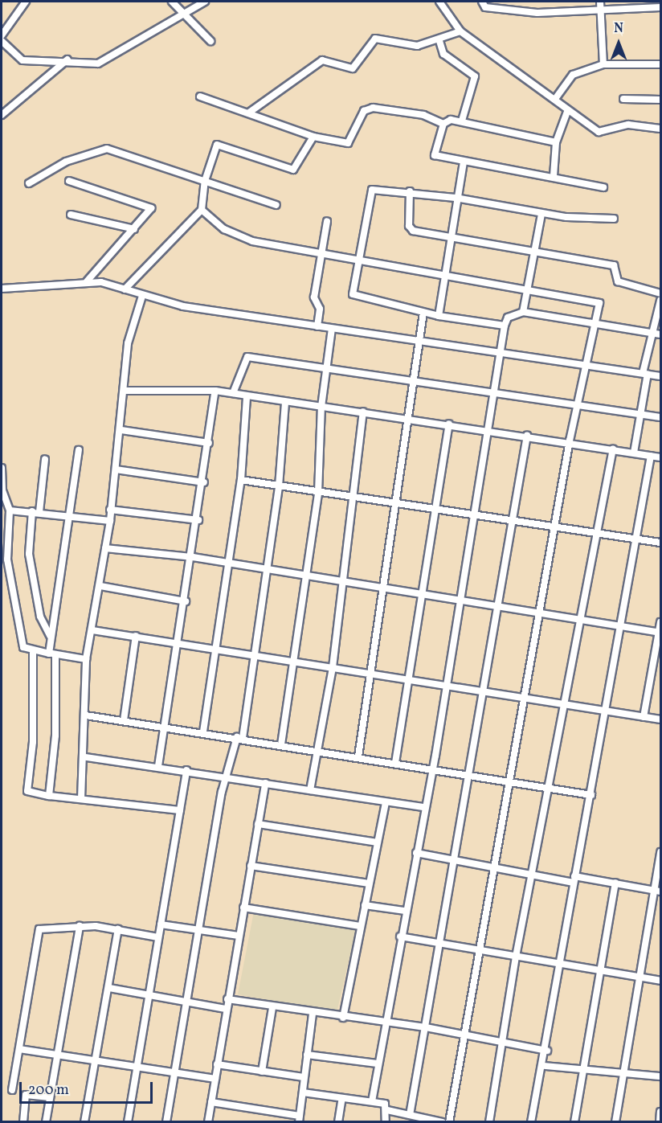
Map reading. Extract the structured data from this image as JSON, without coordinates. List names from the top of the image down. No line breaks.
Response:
{"scale_bar":"200 m","north":"top"}
